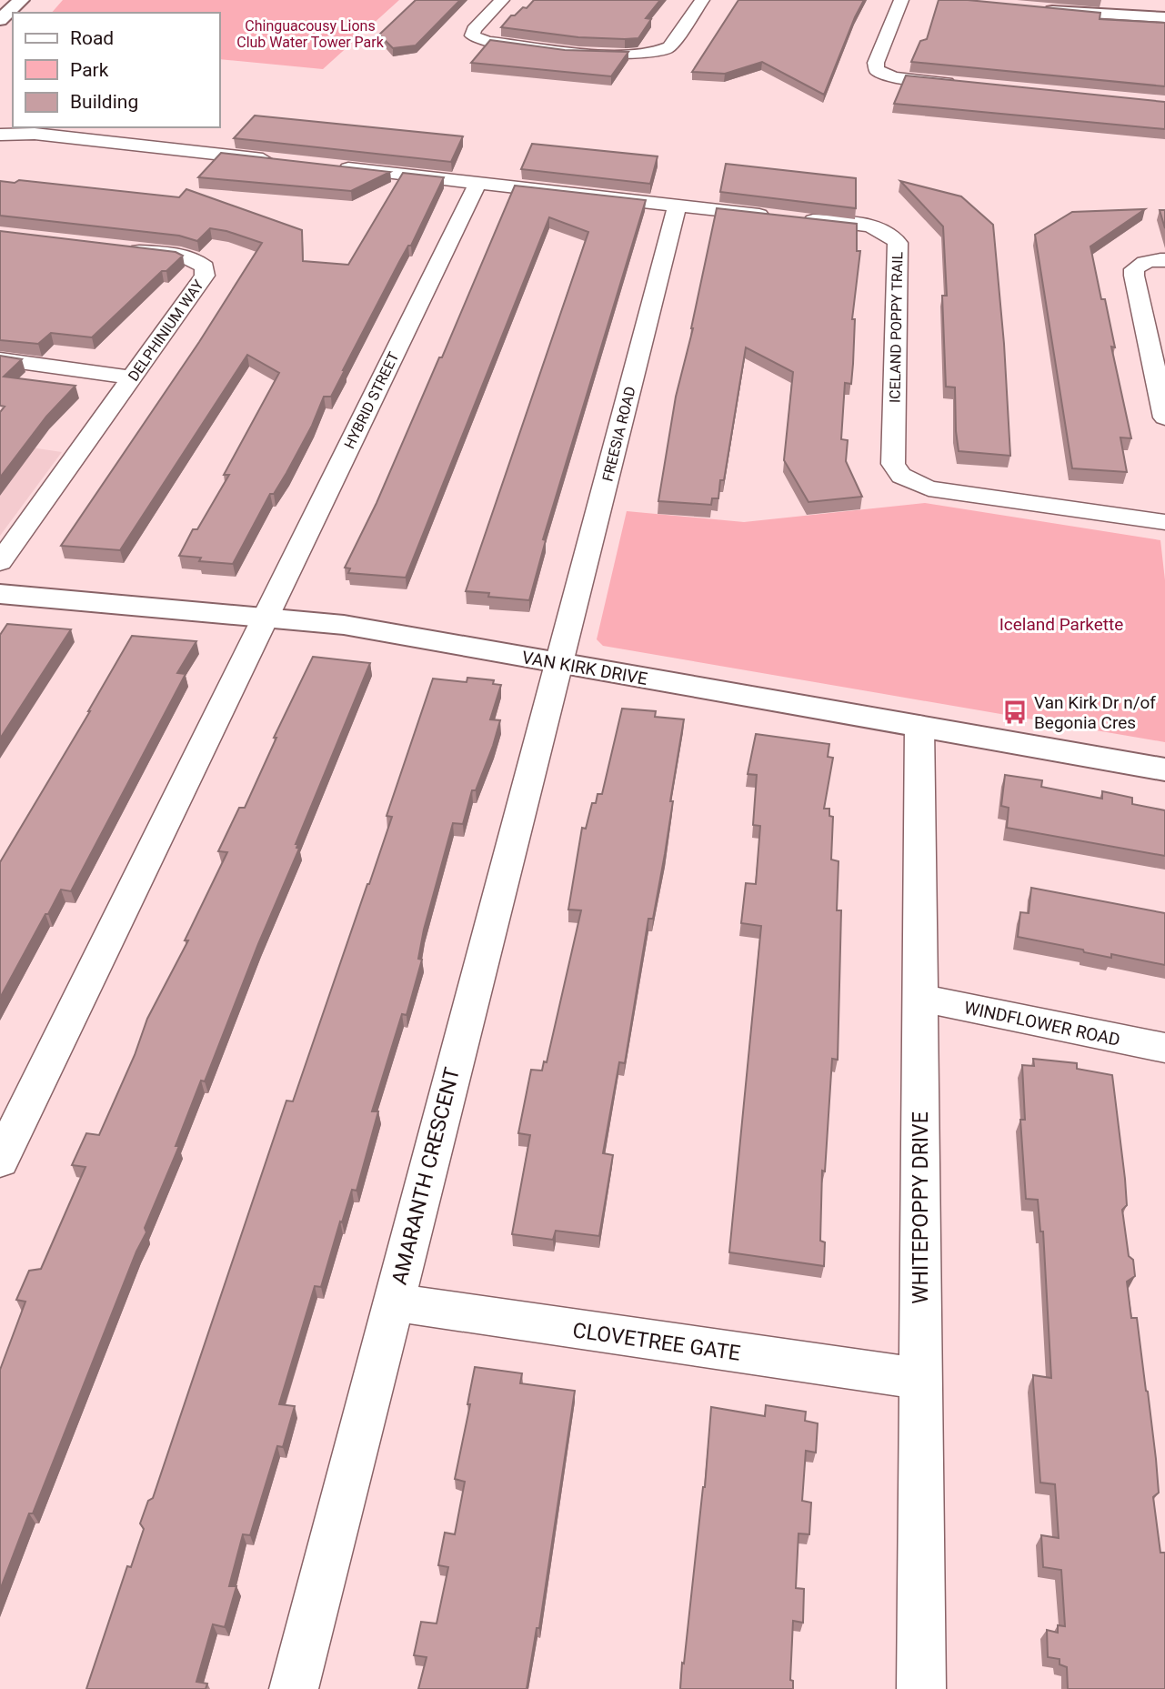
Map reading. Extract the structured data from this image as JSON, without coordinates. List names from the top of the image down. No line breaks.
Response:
{"streets":{"street":["ICELAND POPPY TRAIL","DELPHINIUM WAY","HYBRID STREET","FREESIA ROAD","VAN KIRK DRIVE","WINDFLOWER ROAD","AMARANTH CRESCENT","WHITEPOPPY DRIVE","CLOVETREE GATE"]},"crossings":[["ICELAND POPPY TRAIL","HYBRID STREET"],["ICELAND POPPY TRAIL","FREESIA ROAD"],["HYBRID STREET","VAN KIRK DRIVE"],["FREESIA ROAD","VAN KIRK DRIVE"],["FREESIA ROAD","AMARANTH CRESCENT"],["VAN KIRK DRIVE","AMARANTH CRESCENT"],["VAN KIRK DRIVE","WHITEPOPPY DRIVE"],["WINDFLOWER ROAD","WHITEPOPPY DRIVE"],["AMARANTH CRESCENT","CLOVETREE GATE"],["WHITEPOPPY DRIVE","CLOVETREE GATE"]],"parks":["Chinguacousy Lions Club Water Tower Park","Iceland Parkette"],"places":{"bus stop":["Van Kirk Dr n/of Begonia Cres"]},"legend":["Road","Park","Building"]}
